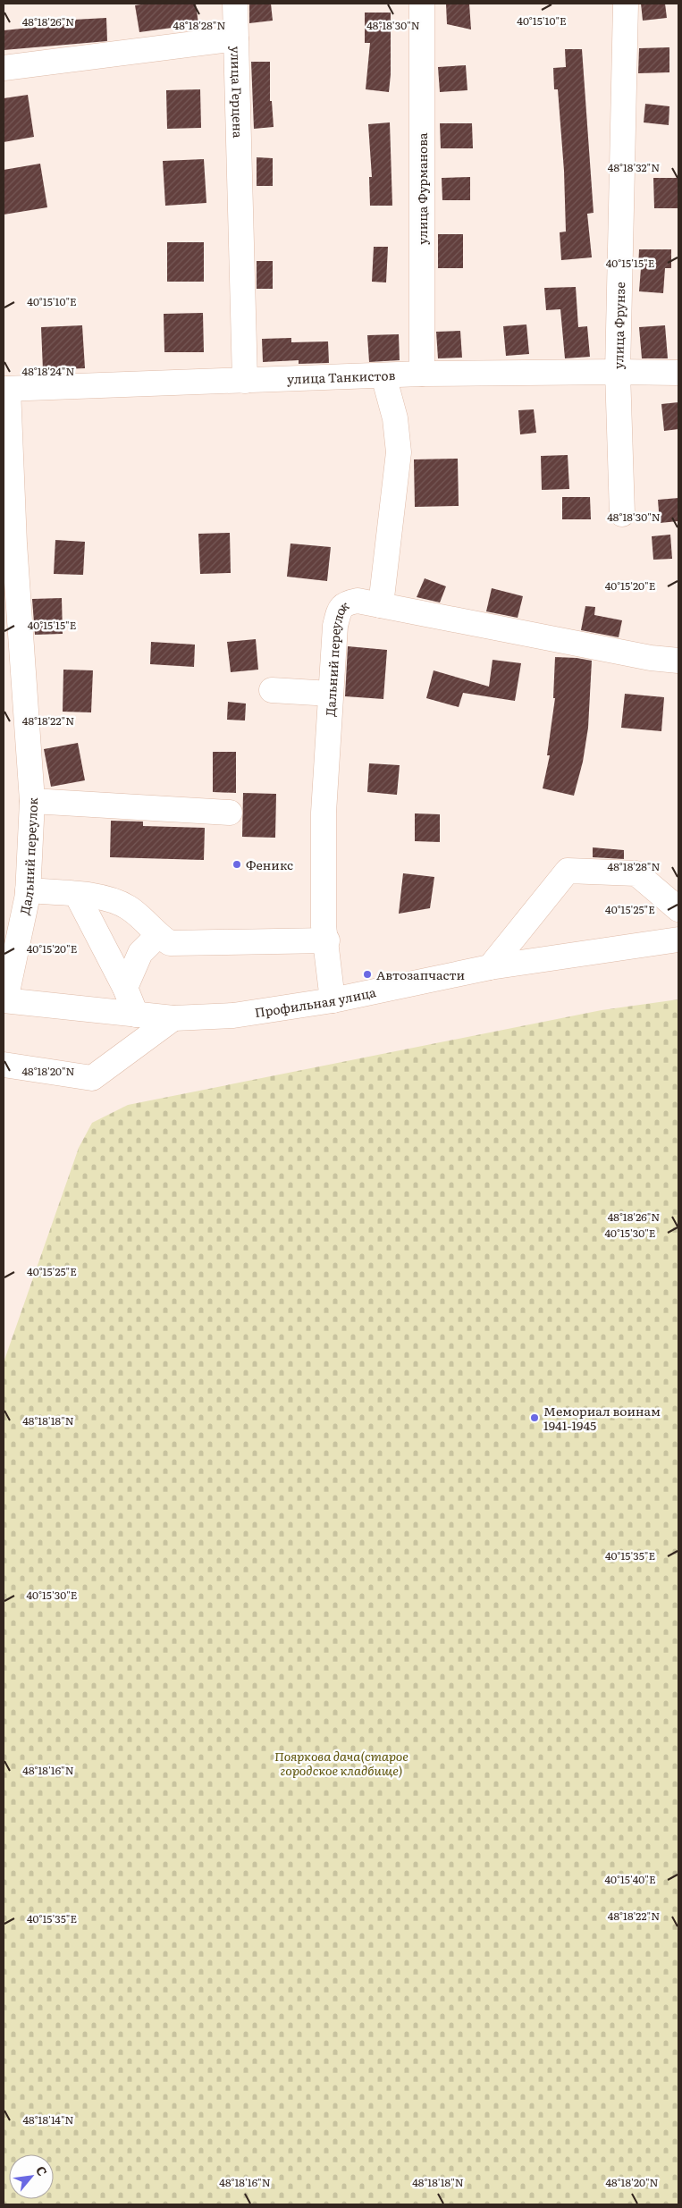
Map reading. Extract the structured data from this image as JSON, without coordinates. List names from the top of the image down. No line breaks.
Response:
{"streets":{"street":["улица Герцена","улица Фурманова","улица Фрунзе","улица Танкистов","Дальний переулок","Профильная улица"]},"crossings":[["улица Герцена","улица Танкистов"],["улица Фурманова","улица Танкистов"],["улица Фрунзе","улица Танкистов"],["улица Танкистов","Дальний переулок"],["Дальний переулок","Профильная улица"]],"parks":["Пояркова дача(старое городское кладбище)"],"places":["Феникс","Автозапчасти","Мемориал воинам 1941-1945"],"north":"top right","coordinates":["40°15'10\"E","48°18'26\"N","48°18'28\"N","48°18'30\"N","48°18'32\"N","40°15'15\"E","48°18'24\"N","40°15'20\"E","48°18'22\"N","40°15'25\"E","48°18'20\"N","40°15'30\"E","48°18'18\"N","40°15'35\"E","48°18'16\"N","40°15'40\"E","48°18'14\"N"]}
